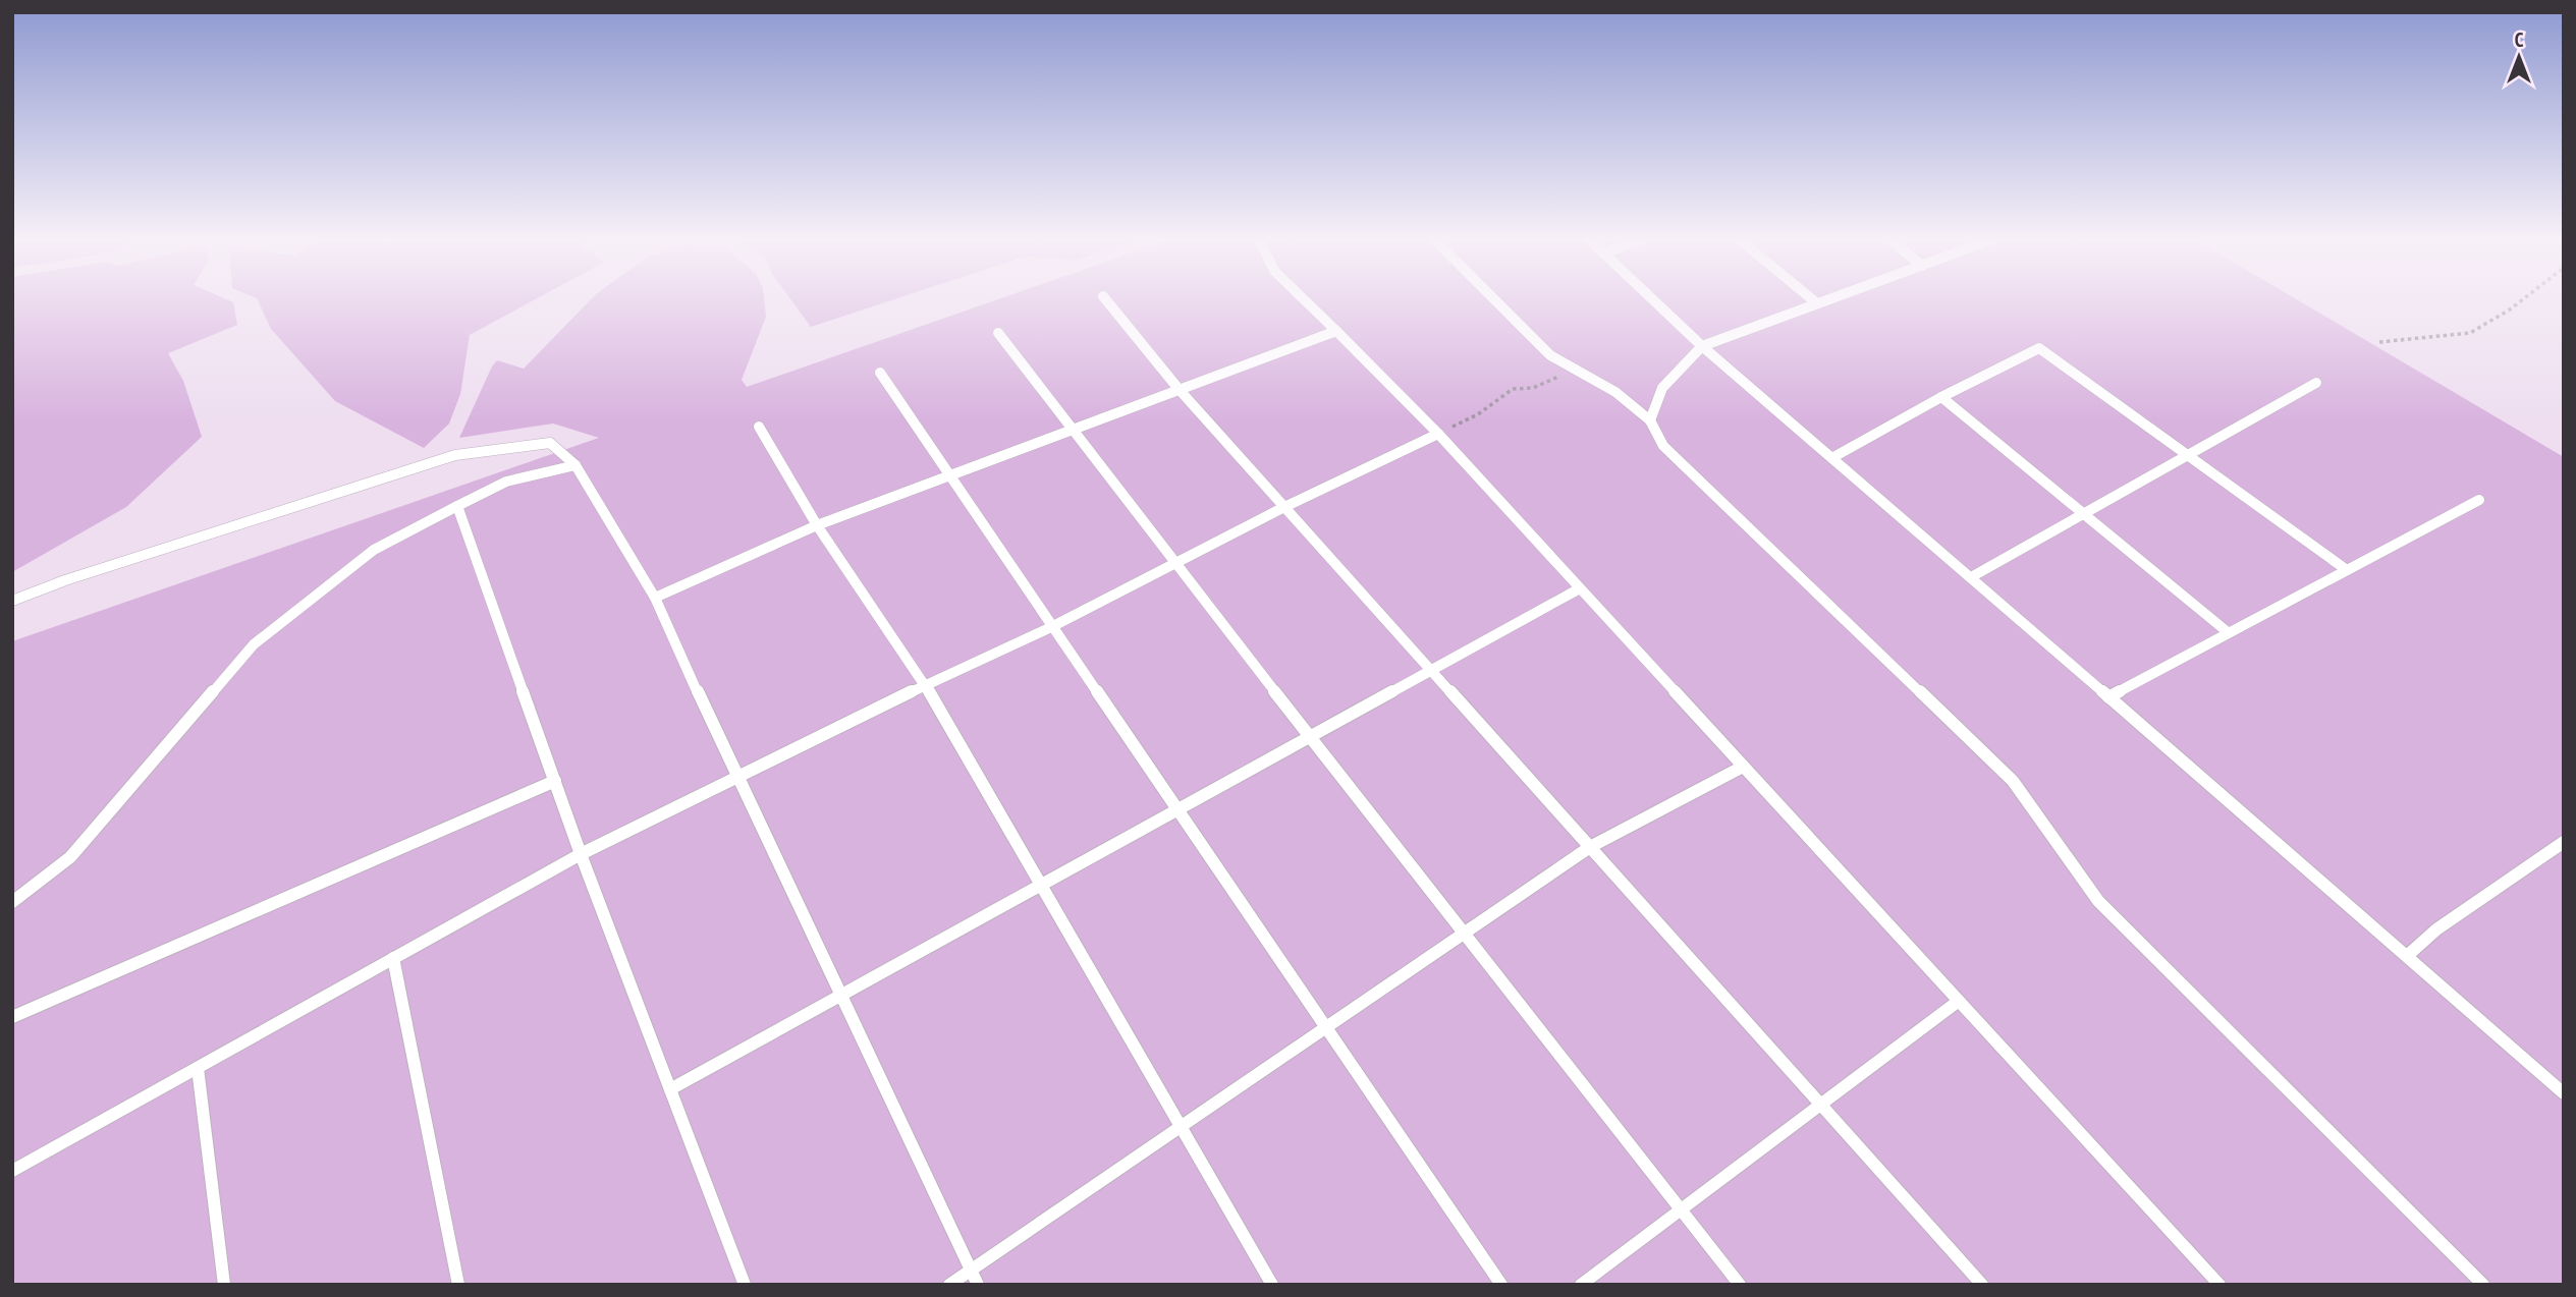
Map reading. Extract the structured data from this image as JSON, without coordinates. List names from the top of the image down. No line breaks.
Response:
{"north":"top"}
